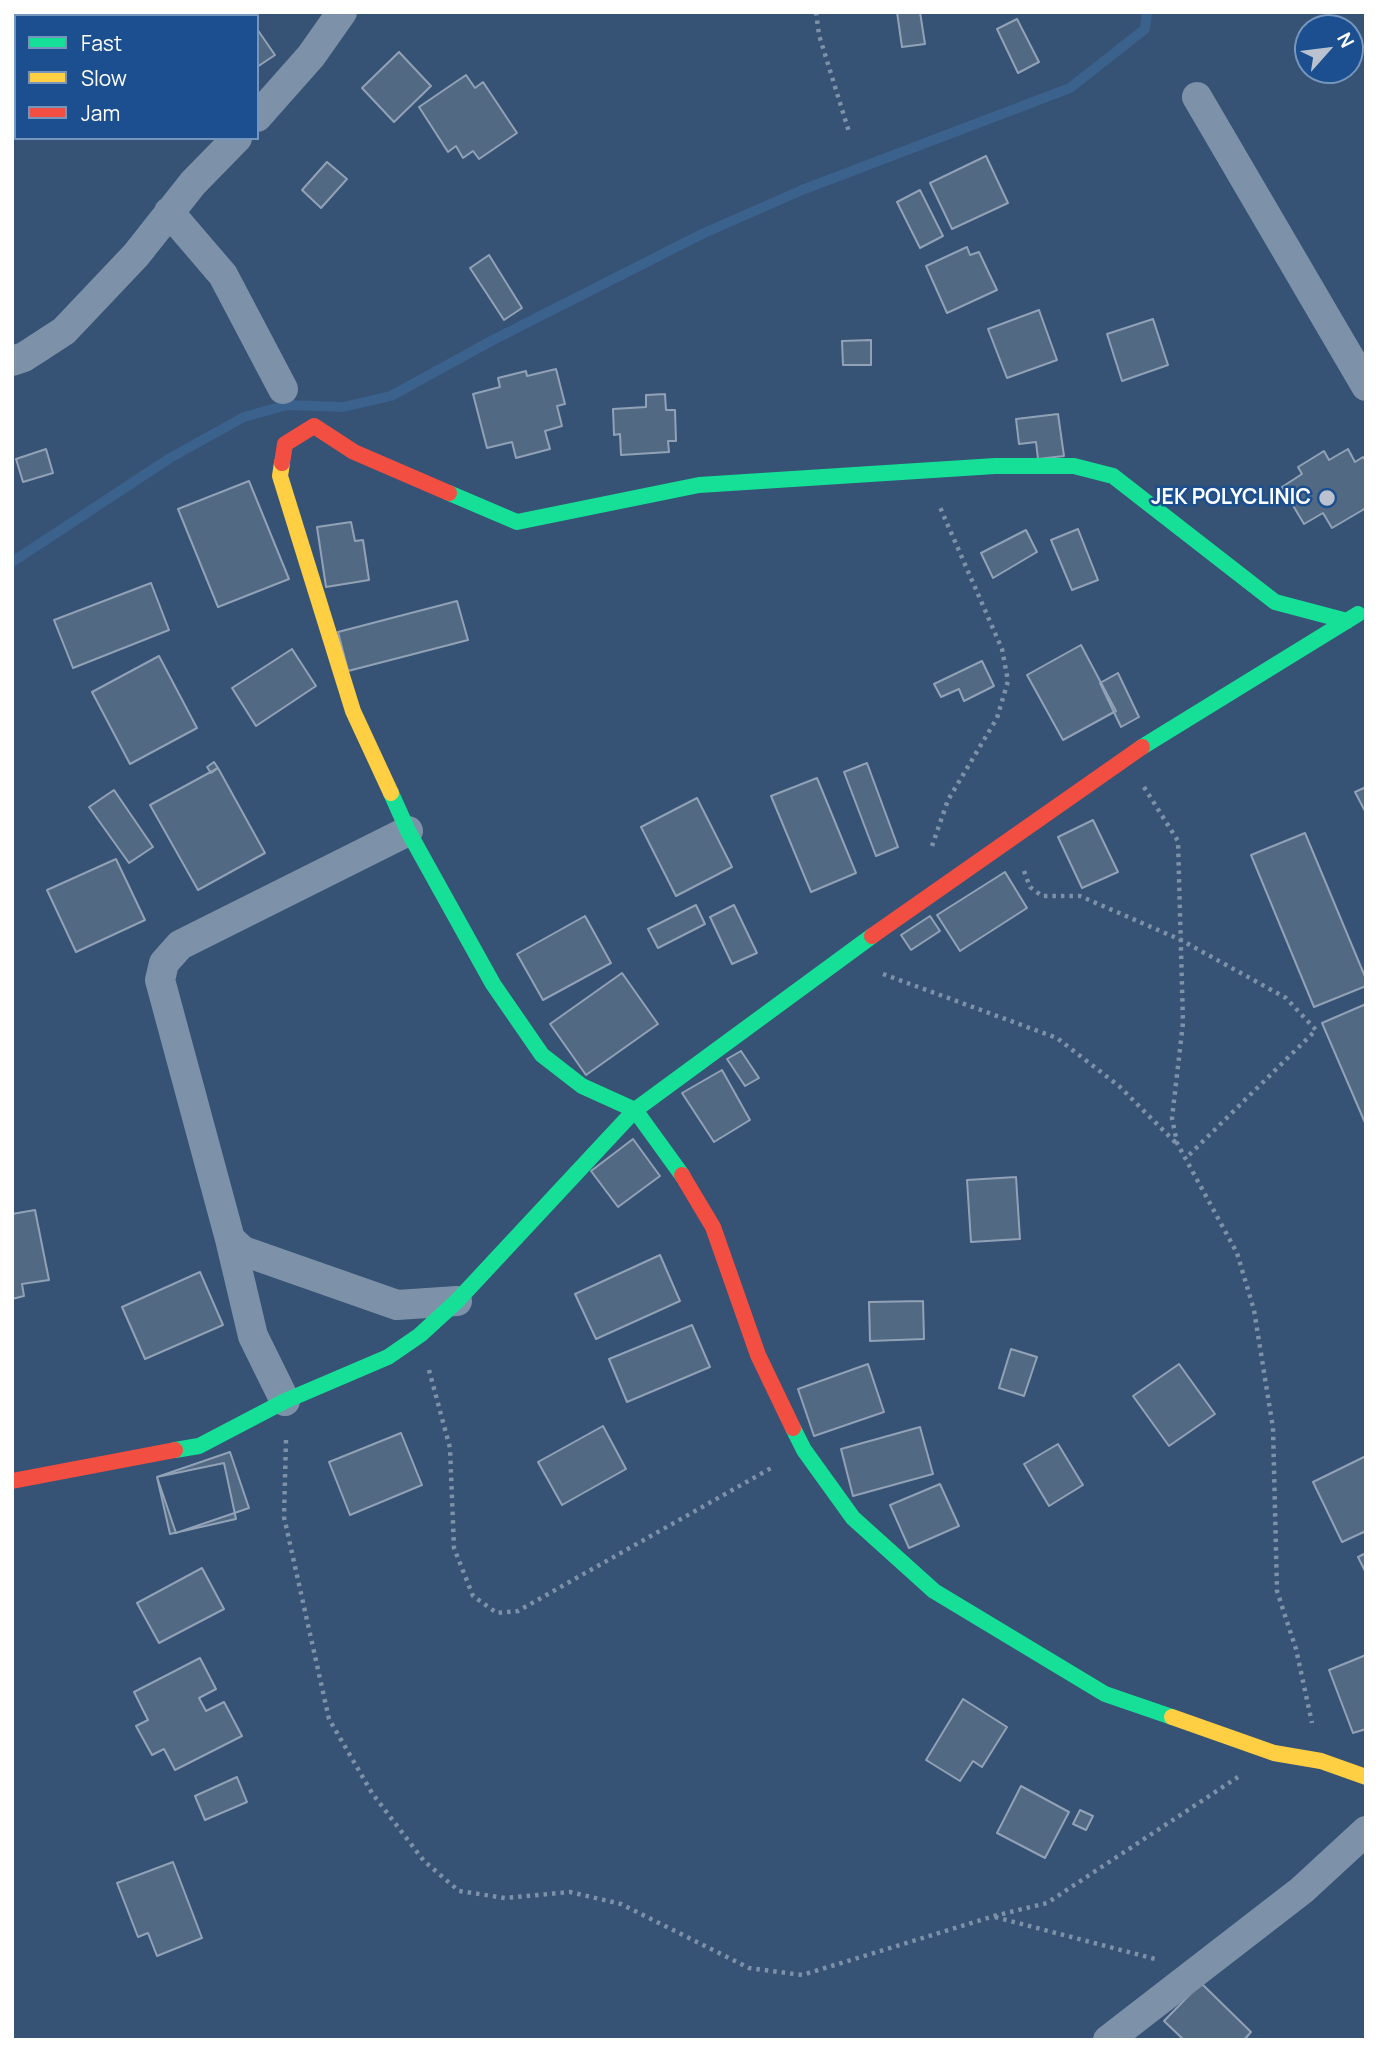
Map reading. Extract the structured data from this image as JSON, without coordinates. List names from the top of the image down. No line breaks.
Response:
{"places":["JEK POLYCLINIC"],"legend":["Fast","Slow","Jam"],"north":"top right"}
